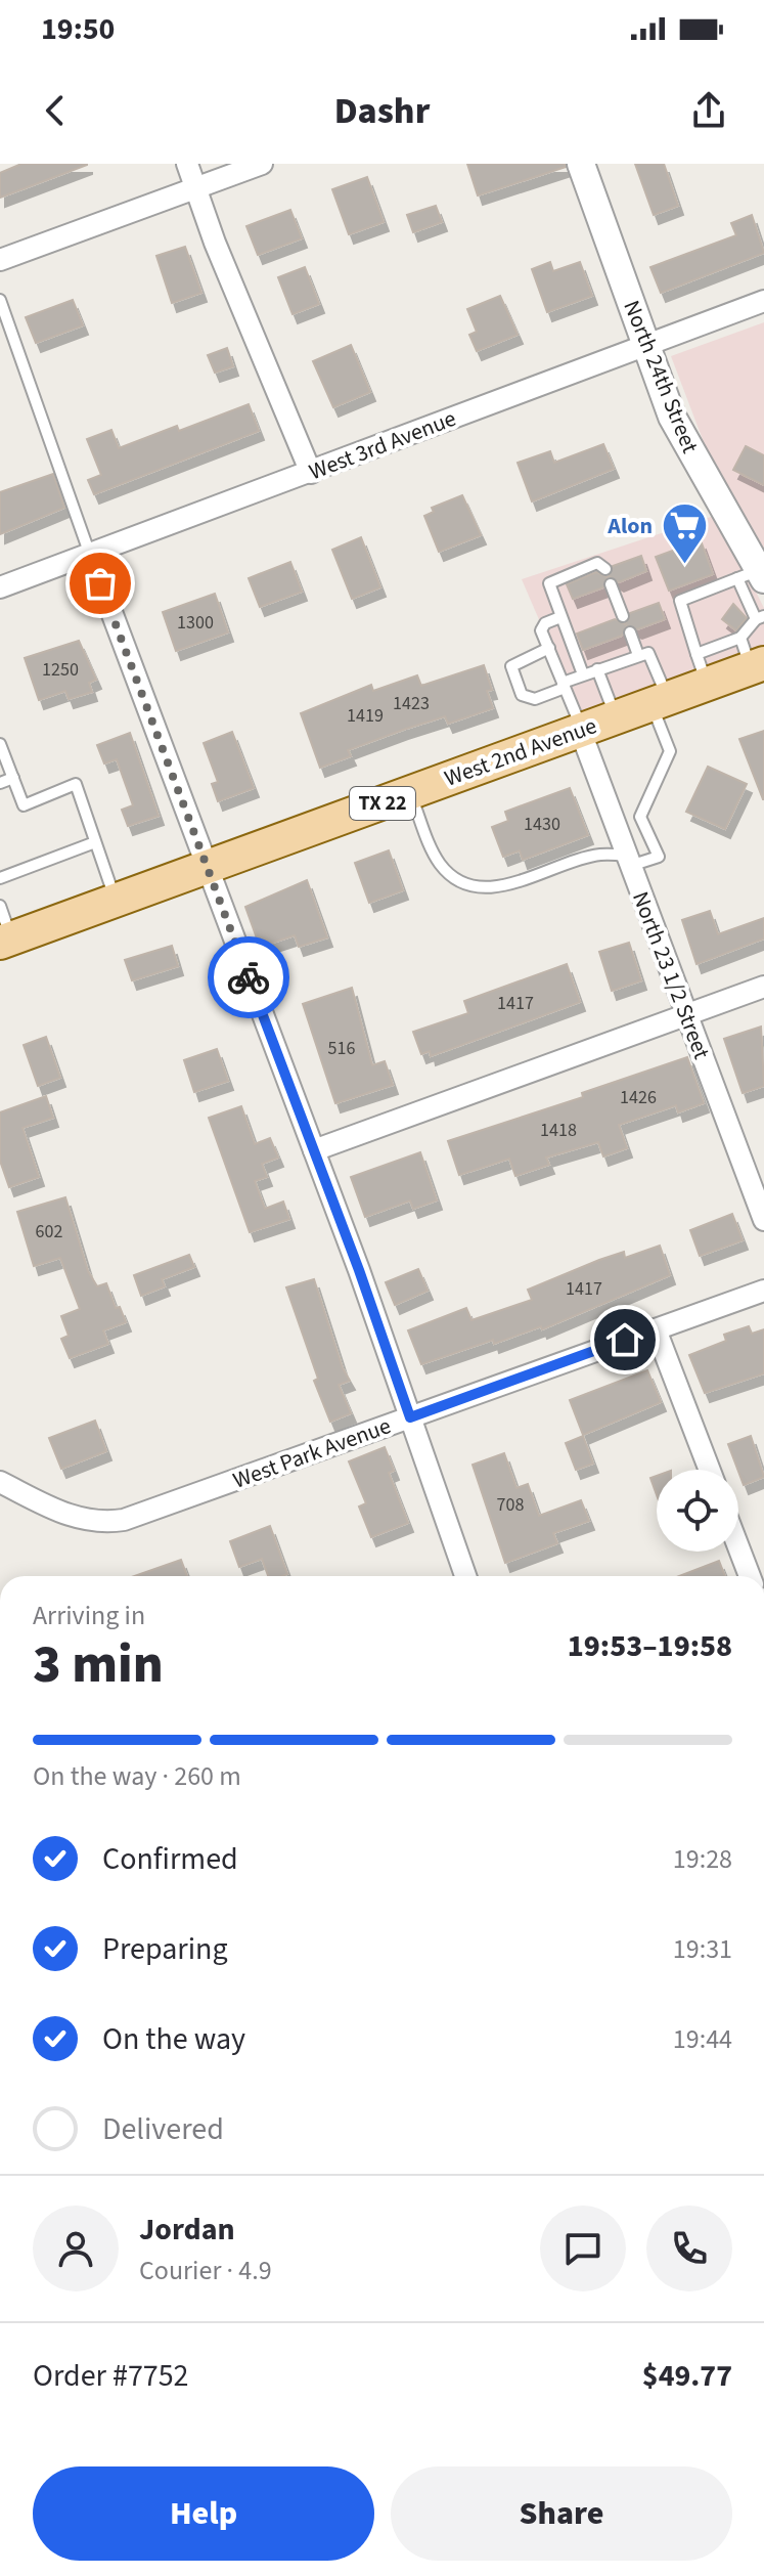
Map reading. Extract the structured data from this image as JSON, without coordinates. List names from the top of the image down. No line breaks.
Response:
{"streets":{"main road":["West 2nd Avenue","TX 22"],"street":["North 24th Street","West 3rd Avenue","North 23 1/2 Street","West Park Avenue"]},"crossings":[["North 24th Street","West 3rd Avenue"],["West 2nd Avenue","North 23 1/2 Street"]],"places":{"supermarket":["Alon"]},"house_numbers":["1300","1250","1423","1419","1430","1417","516","1426","1418","602","1417","708"],"page":{"status":"19:50","header":"Dashr","heading":["3 min","Arriving in","19:53–19:58"],"panel":["Jordan","Courier · 4.9","Order #7752","$49.77"],"bar":"On the way · 260 m","list":[["Confirmed","19:28"],["Preparing","19:31"],["On the way","19:44"],"Delivered"],"buttons":["Help","Share"]}}
